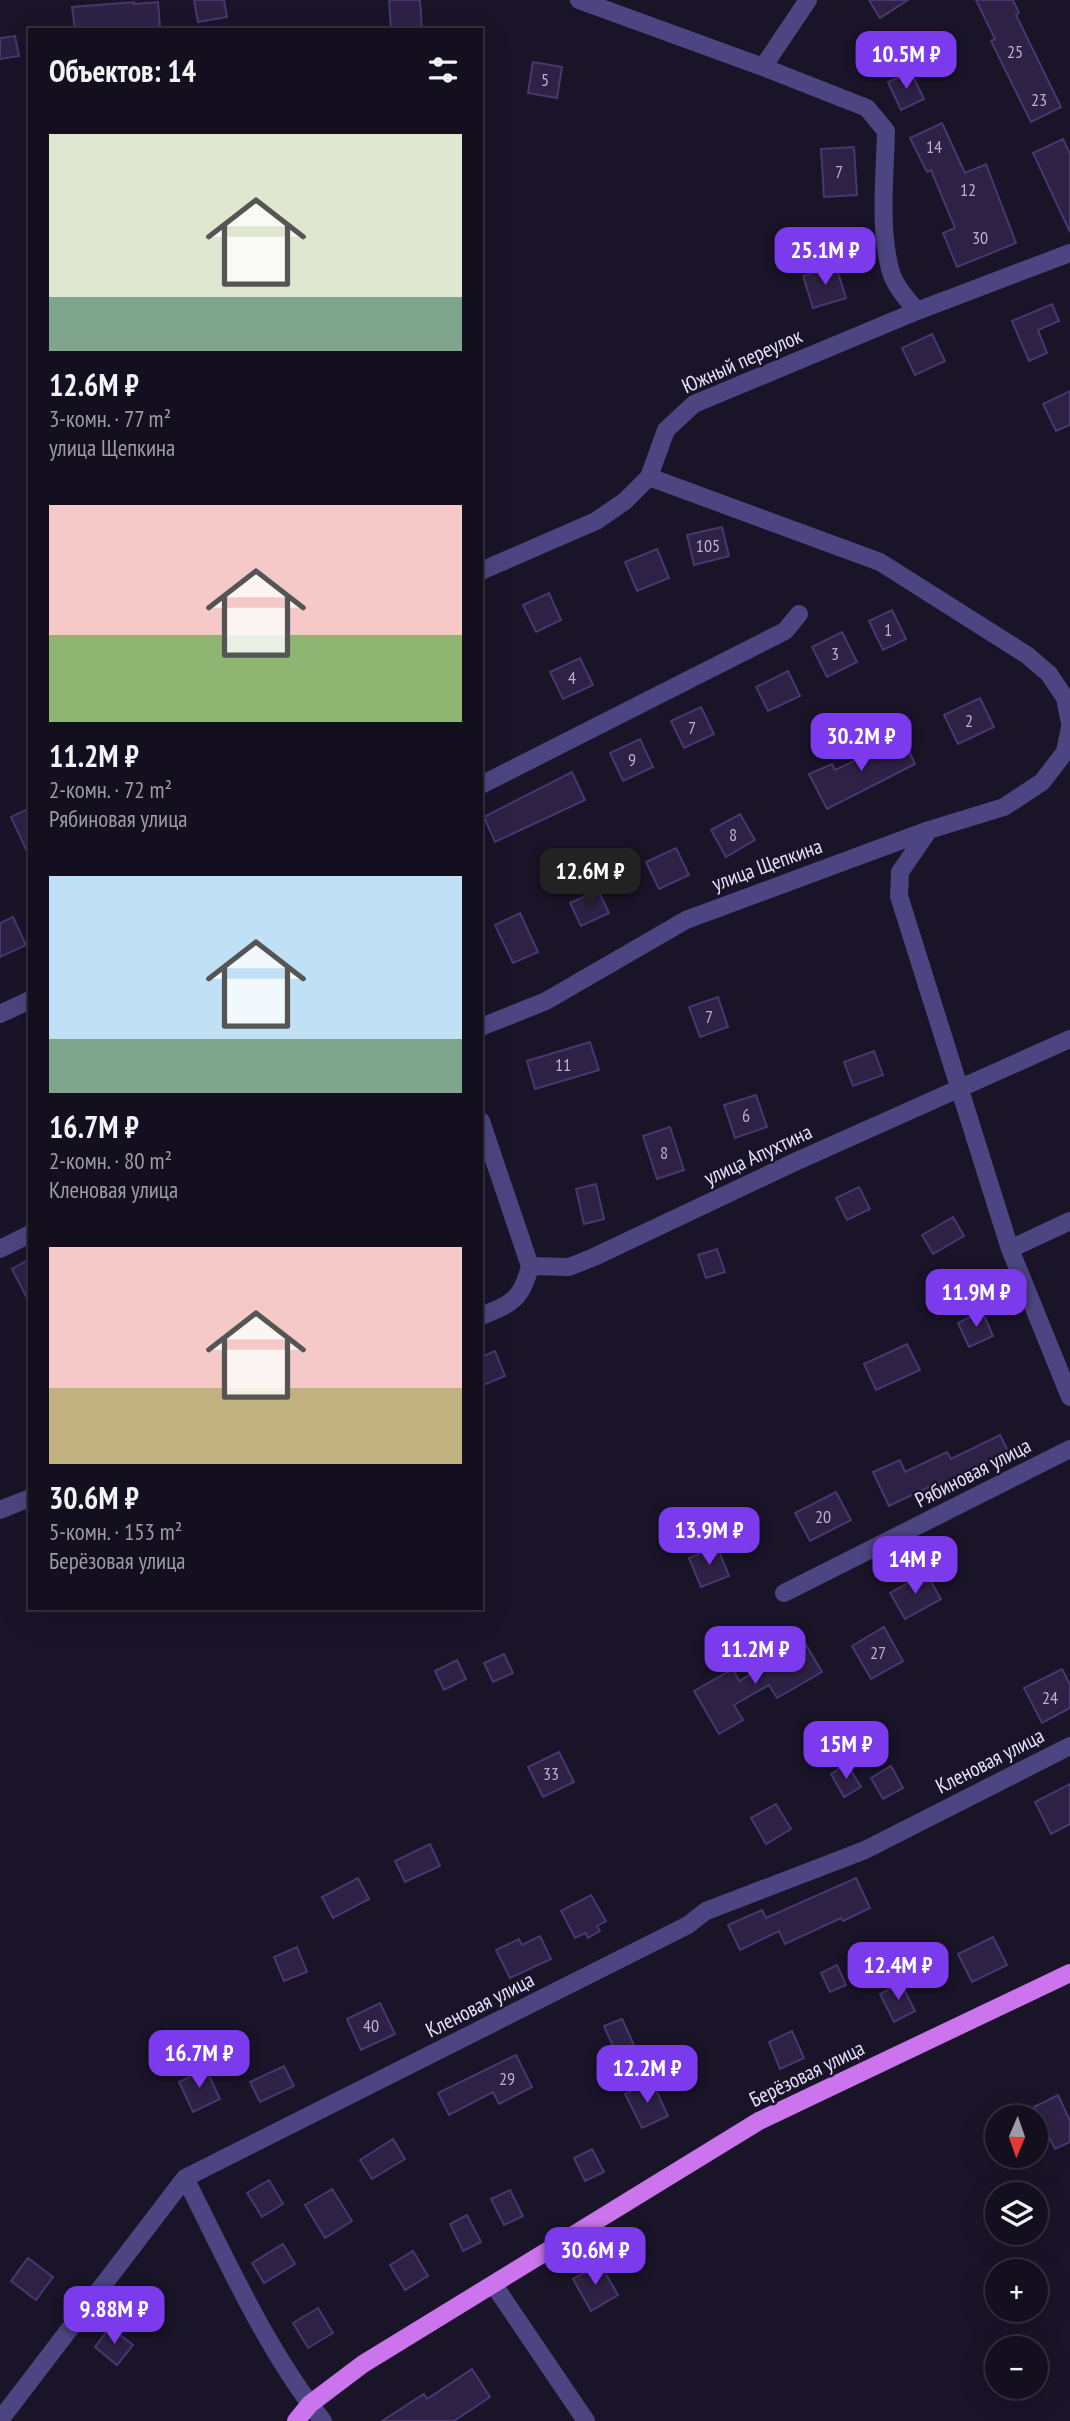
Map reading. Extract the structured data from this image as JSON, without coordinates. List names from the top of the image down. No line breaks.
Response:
{"streets":{"main road":["Берёзовая улица"],"street":["Южный переулок","улица Щепкина","улица Апухтина","Рябиновая улица","Кленовая улица"]},"house_numbers":["25","5","23","14","7","12","30","105","1","3","4","2","7","9","8","7","11","6","8","20","27","24","33","40","29"],"north":"bottom","page":{"heading":"Объектов: 14","price":["10.5M ₽","25.1M ₽","30.2M ₽","12.6M ₽","11.9M ₽","13.9M ₽","14M ₽","11.2M ₽","15M ₽","12.4M ₽","16.7M ₽","12.2M ₽","30.6M ₽","9.88M ₽"],"list":[{"name":"12.6M ₽","note":"3-комн. · 77 m² · улица Щепкина"},{"name":"11.2M ₽","note":"2-комн. · 72 m² · Рябиновая улица"},{"name":"16.7M ₽","note":"2-комн. · 80 m² · Кленовая улица"},{"name":"30.6M ₽","note":"5-комн. · 153 m² · Берёзовая улица"}],"map_buttons":["+","−"]}}
